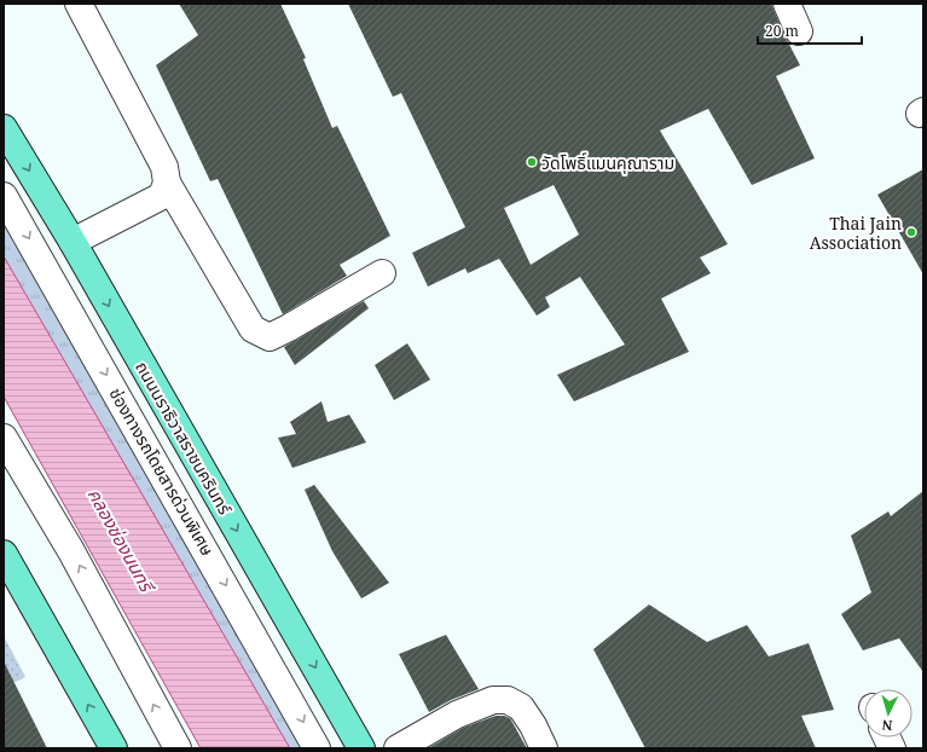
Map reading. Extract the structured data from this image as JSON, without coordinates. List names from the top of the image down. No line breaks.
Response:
{"streets":{"main road":["ถนนนราธิวาสราชนครินทร์"],"street":["ช่องทางรถโดยสารด่วนพิเศษ"]},"water":["คลองช่องนนทรี"],"places":["วัดโพธิ์แมนคุณาราม","Thai Jain Association"],"scale_bar":"20 m","north":"bottom"}
